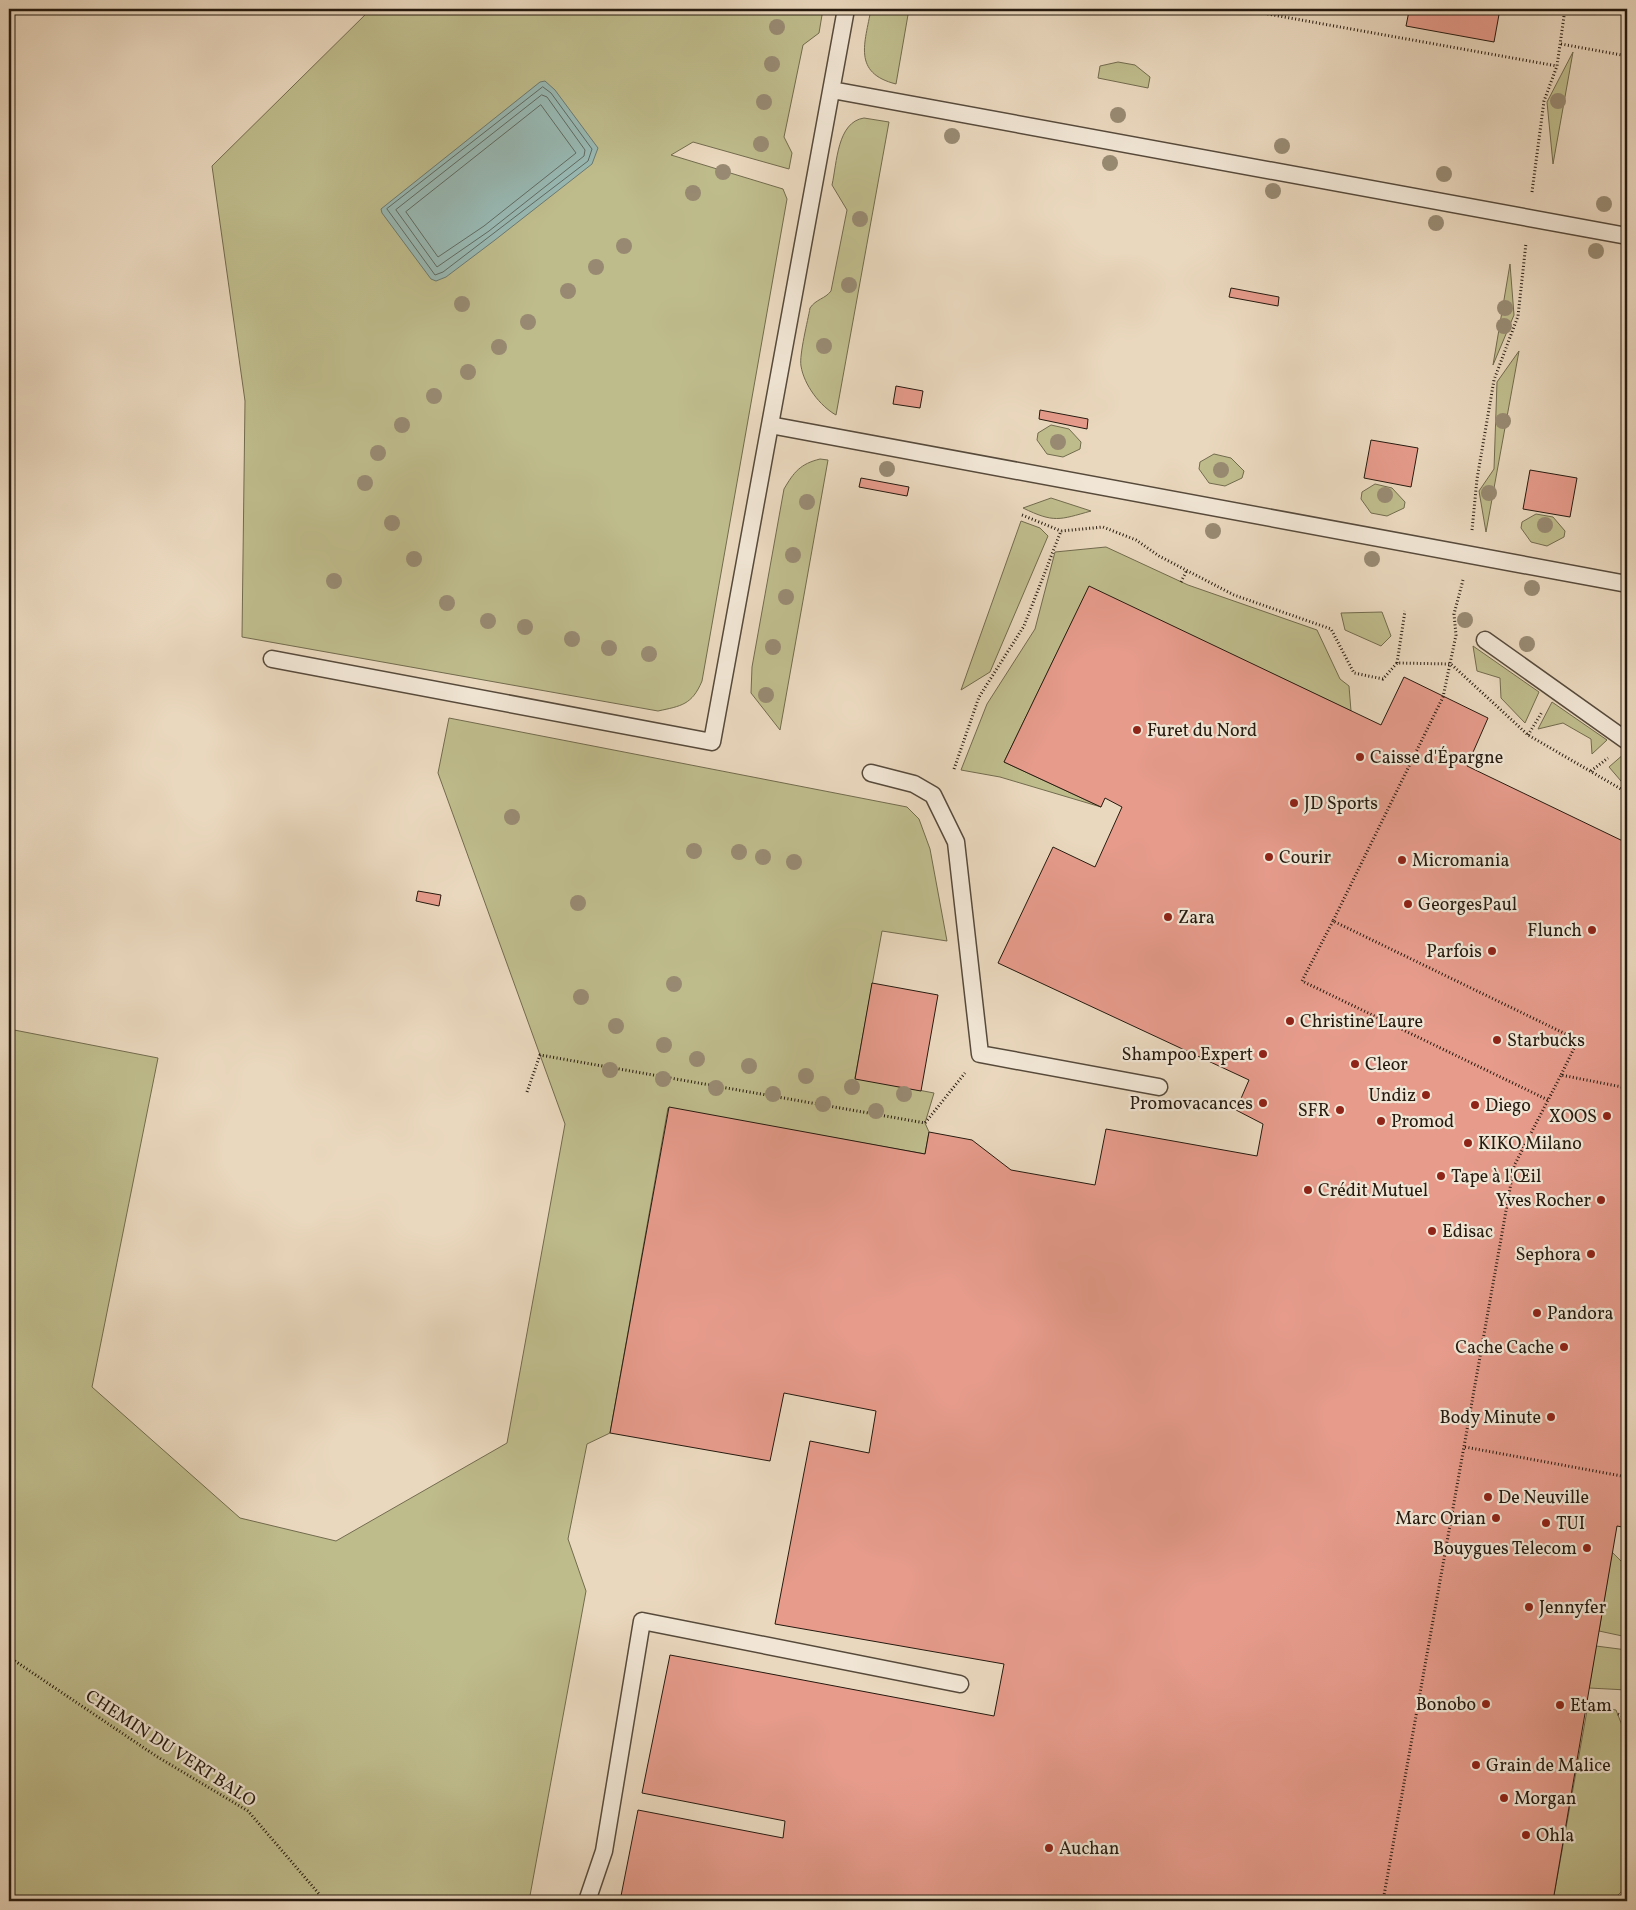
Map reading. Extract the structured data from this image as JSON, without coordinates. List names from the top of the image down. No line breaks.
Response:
{"streets":{"path":["CHEMIN DU VERT BALO"]},"places":["Furet du Nord","Caisse d'Épargne","JD Sports","Courir","Micromania","GeorgesPaul","Zara","Flunch","Parfois","Christine Laure","Starbucks","Shampoo Expert","Cleor","Undiz","Promovacances","Diego","SFR","XOOS","Promod","KIKO Milano","Tape à l'Œil","Crédit Mutuel","Yves Rocher","Edisac","Sephora","Pandora","Cache Cache","Body Minute","De Neuville","Marc Orian","TUI","Bouygues Telecom","Jennyfer","Bonobo","Etam","Grain de Malice","Morgan","Ohla","Auchan"]}
